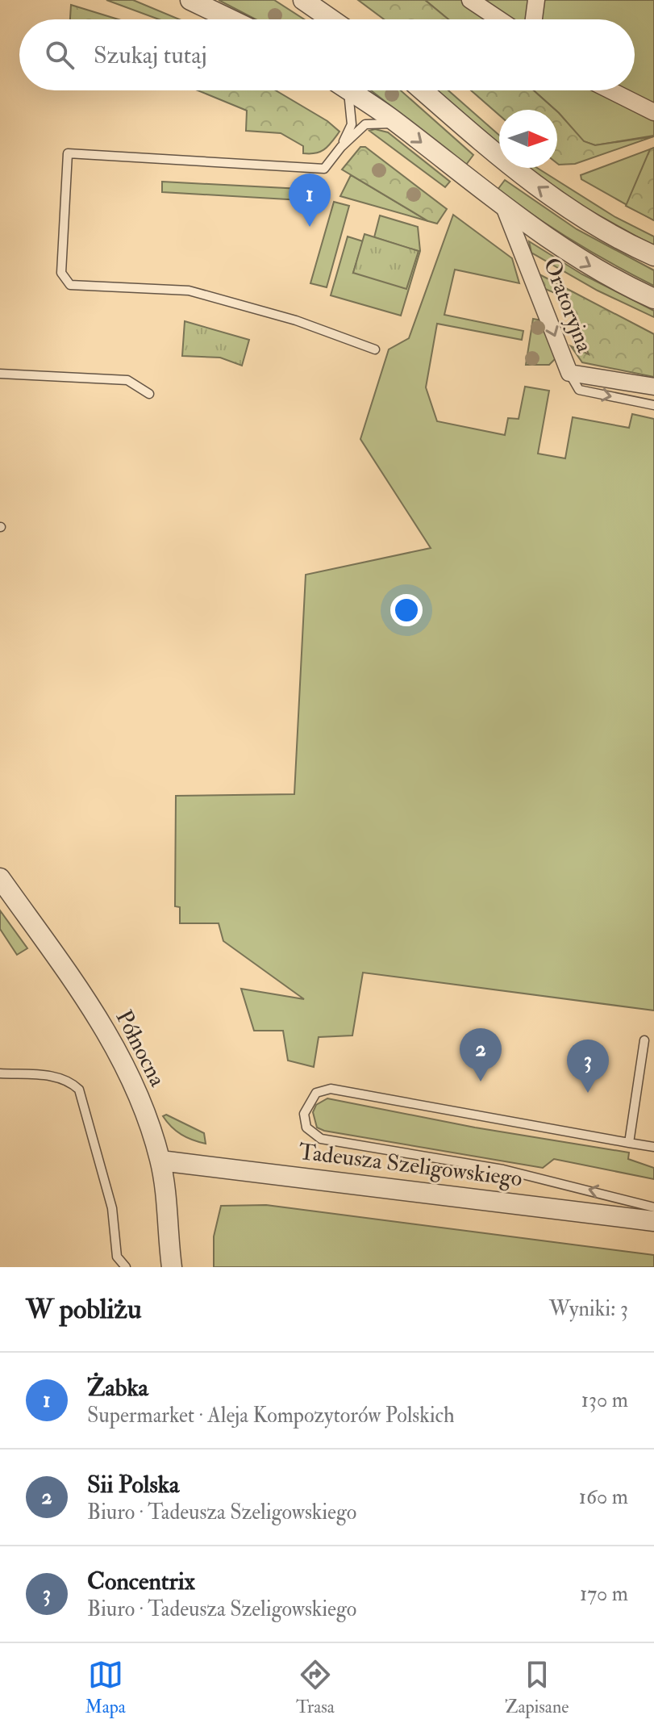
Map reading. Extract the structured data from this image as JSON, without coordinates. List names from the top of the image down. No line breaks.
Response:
{"streets":{"street":["Oratoryjna","Północna","Tadeusza Szeligowskiego"]},"crossings":[["Północna","Tadeusza Szeligowskiego"]],"one_way":["Oratoryjna"],"north":"right","page":{"search":"Szukaj tutaj","pins":["1","2","3"],"heading":["W pobliżu","Wyniki: 3"],"list":[{"mark":"1","name":"Żabka","note":"Supermarket · Aleja Kompozytorów Polskich","value":"130 m"},{"mark":"2","name":"Sii Polska","note":"Biuro · Tadeusza Szeligowskiego","value":"160 m"},{"mark":"3","name":"Concentrix","note":"Biuro · Tadeusza Szeligowskiego","value":"170 m"}],"nav":["Mapa","Trasa","Zapisane"]}}
